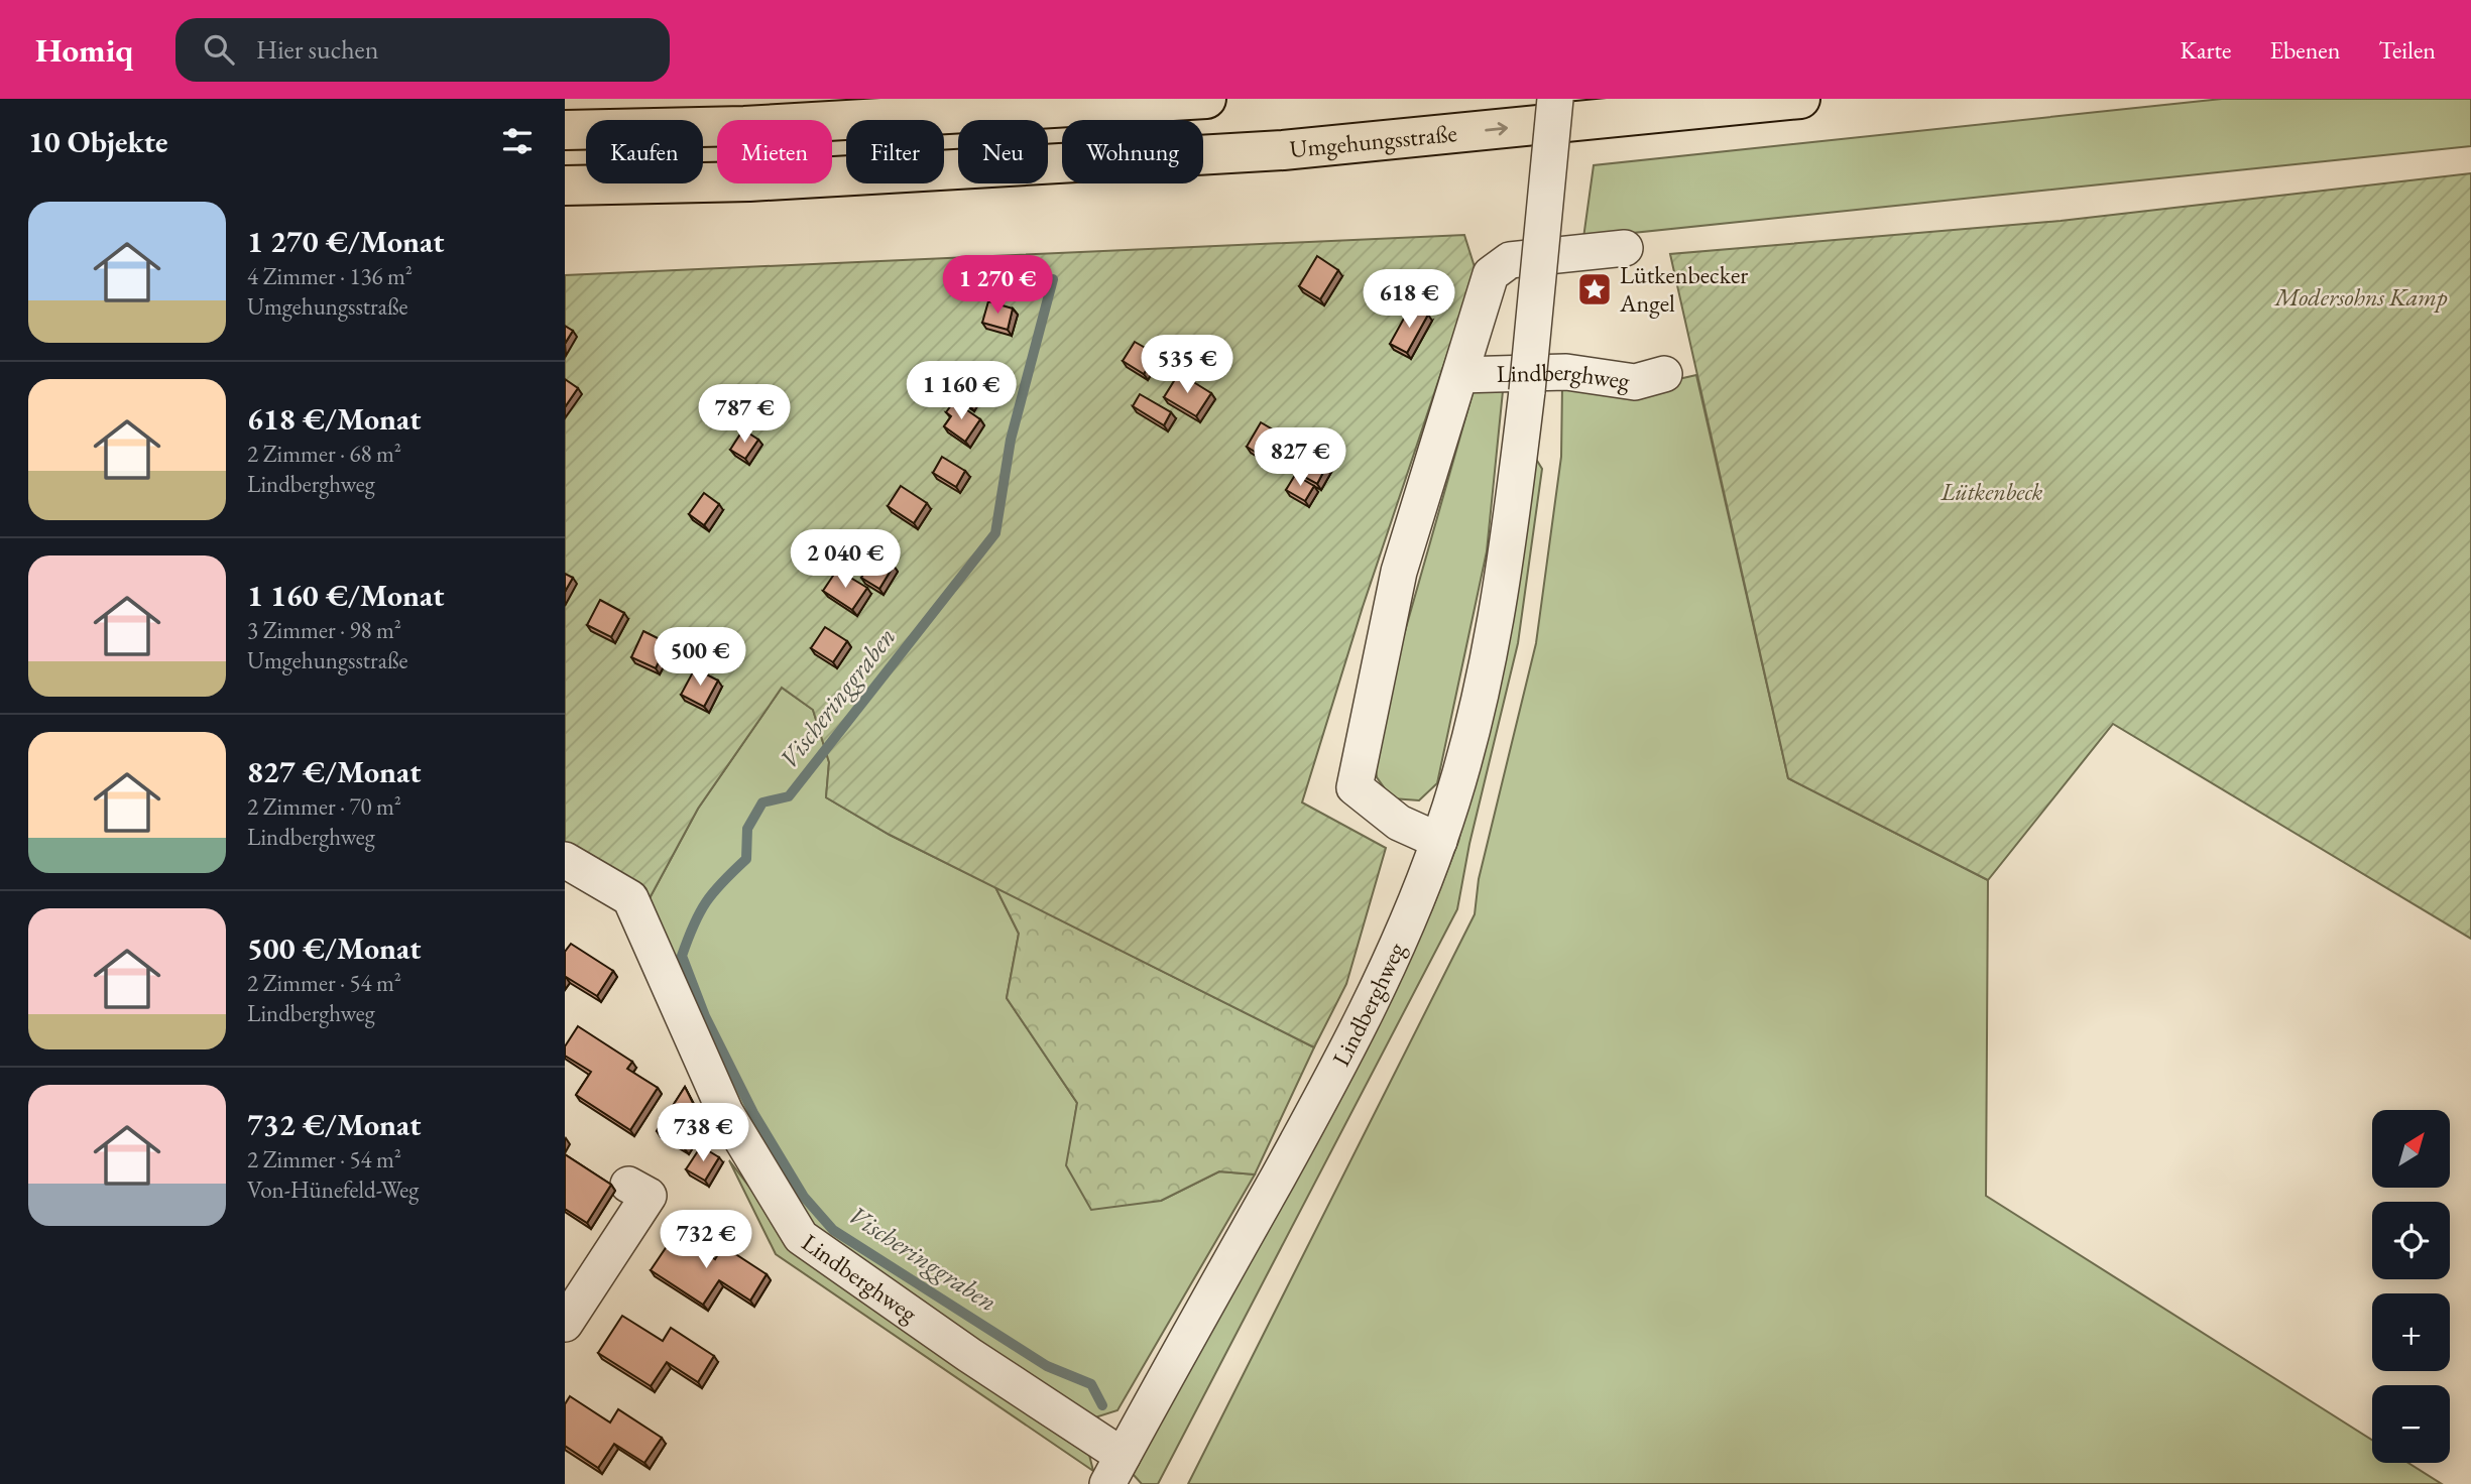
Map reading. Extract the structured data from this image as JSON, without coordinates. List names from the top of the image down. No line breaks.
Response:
{"streets":{"highway":["Umgehungsstraße"],"street":["Lindberghweg"]},"water":["Vischeringgraben"],"parks":["Modersohns Kamp","Lütkenbeck"],"places":{"place":["Lütkenbecker Angel"]},"north":"top right","page":{"header":"Homiq","search":"Hier suchen","nav":["Karte","Ebenen","Teilen"],"heading":"10 Objekte","chip":["Kaufen","Mieten","Filter","Neu","Wohnung"],"list":[{"name":"1 270 €/Monat","note":"4 Zimmer · 136 m² · Umgehungsstraße"},{"name":"618 €/Monat","note":"2 Zimmer · 68 m² · Lindberghweg"},{"name":"1 160 €/Monat","note":"3 Zimmer · 98 m² · Umgehungsstraße"},{"name":"827 €/Monat","note":"2 Zimmer · 70 m² · Lindberghweg"},{"name":"500 €/Monat","note":"2 Zimmer · 54 m² · Lindberghweg"},{"name":"732 €/Monat","note":"2 Zimmer · 54 m² · Von-Hünefeld-Weg"}],"price":["1 270 €","618 €","535 €","1 160 €","787 €","827 €","2 040 €","500 €","738 €","732 €"],"map_buttons":["+","−"]}}
